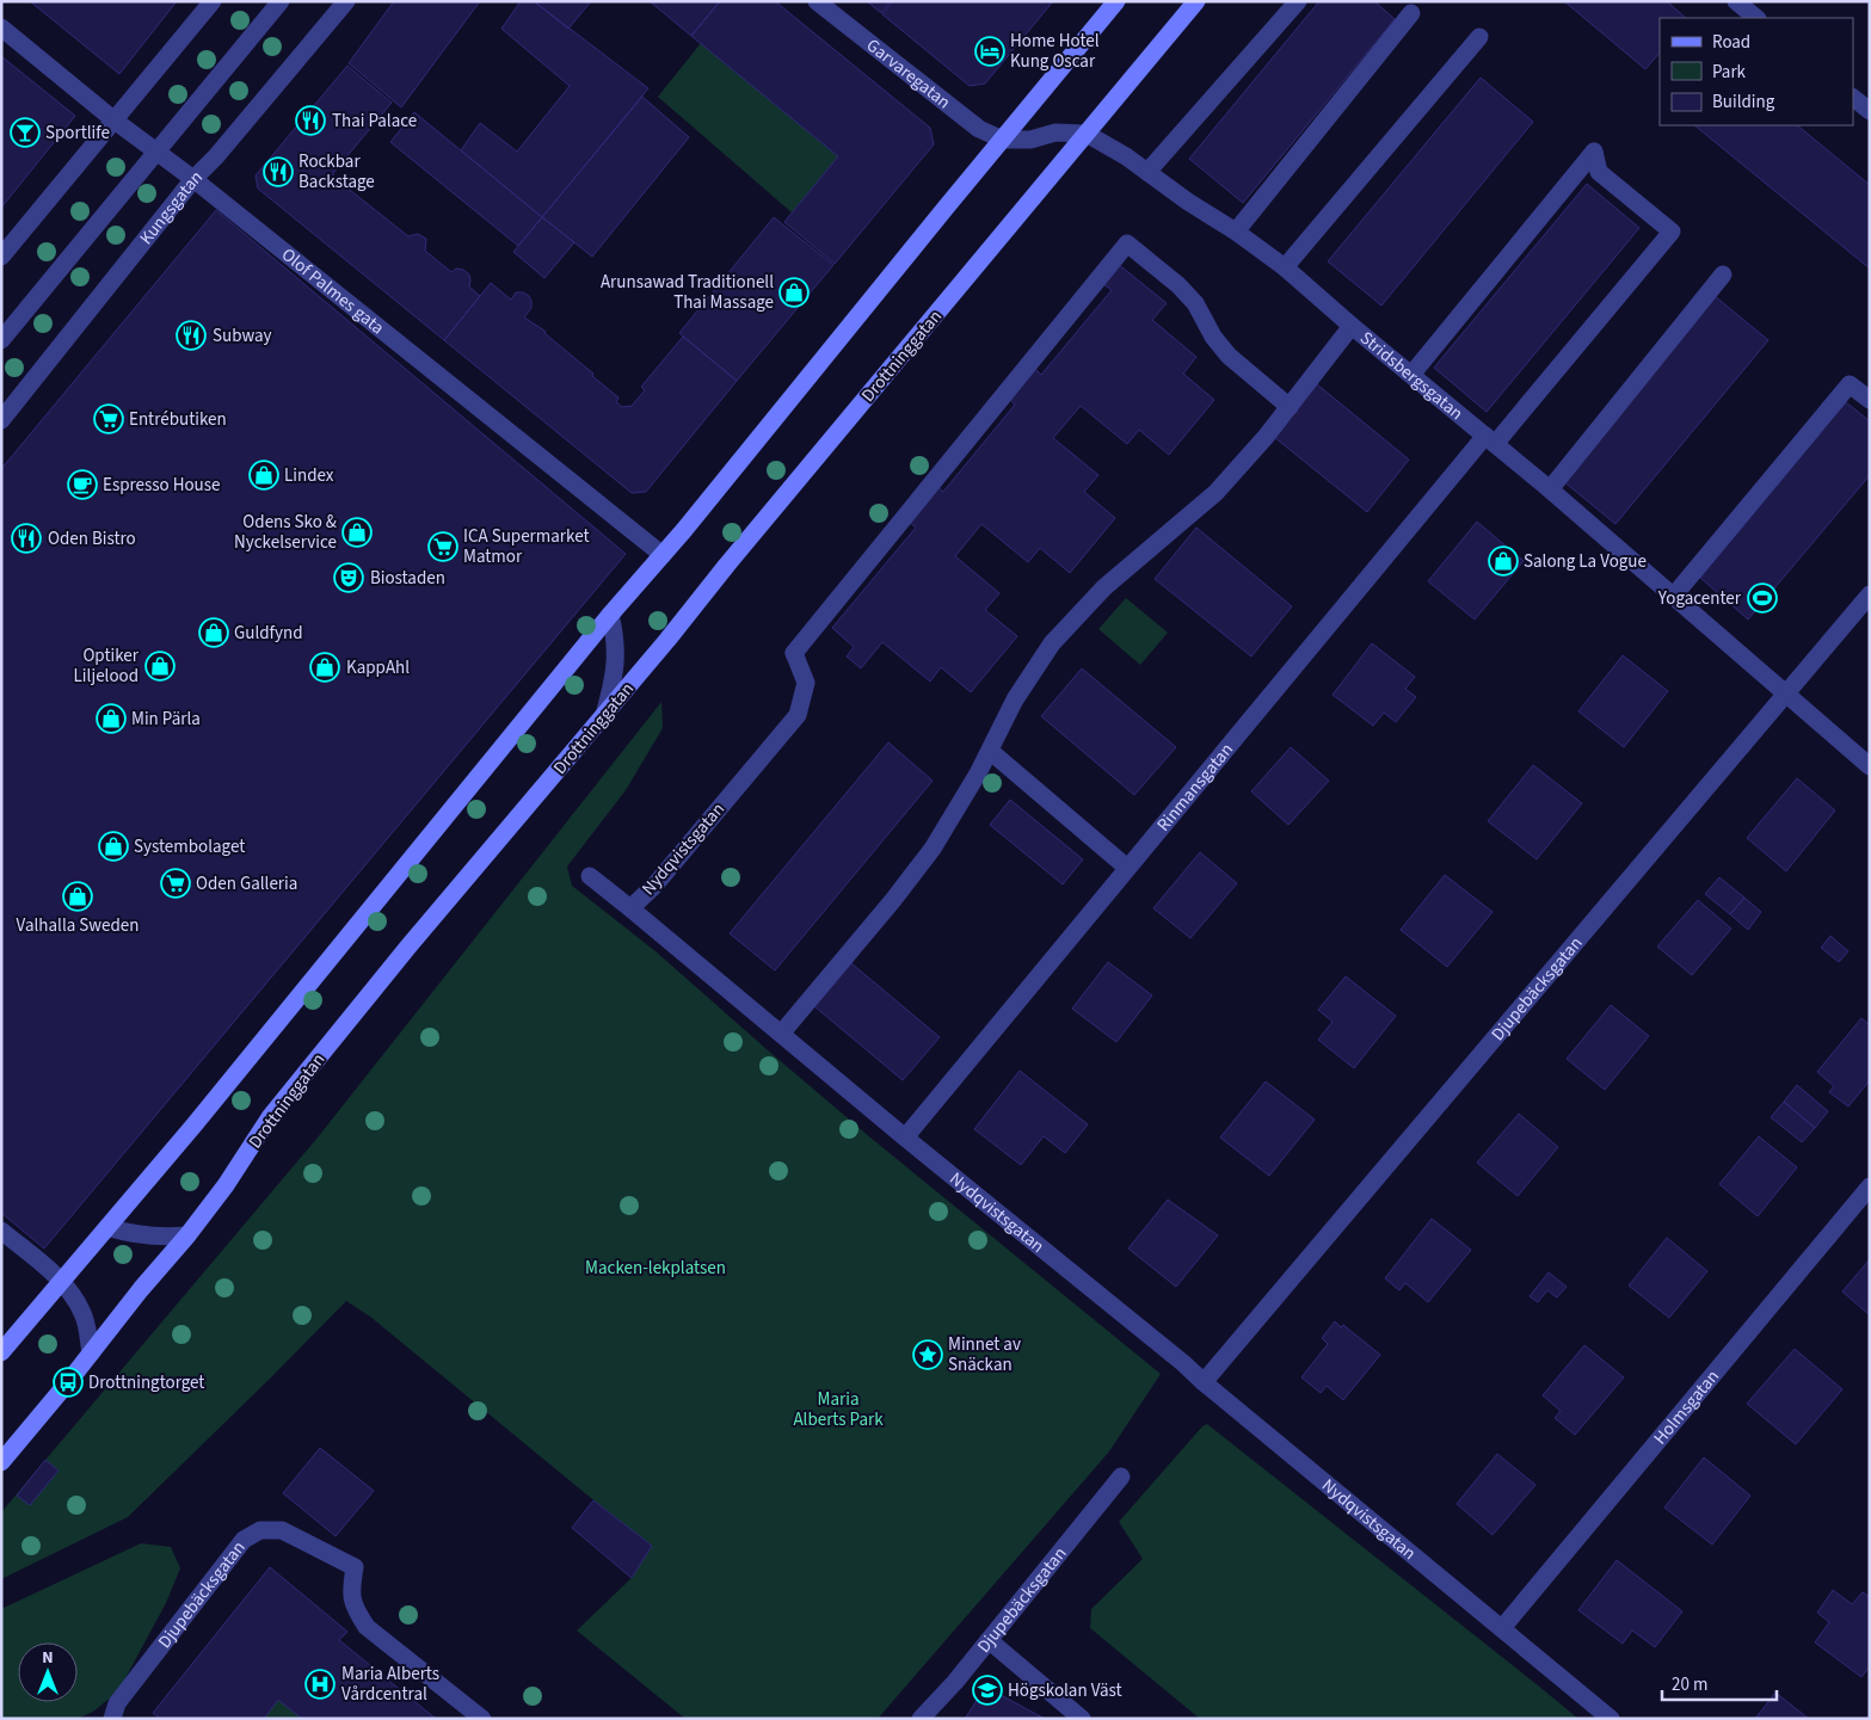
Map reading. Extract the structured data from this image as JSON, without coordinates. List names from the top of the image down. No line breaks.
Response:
{"streets":{"street":["Garvaregatan","Kungsgatan","Olof Palmes gata","Drottninggatan","Stridsbergsgatan","Rinmansgatan","Nydqvistsgatan","Djupebäcksgatan","Holmsgatan"]},"crossings":[["Kungsgatan","Olof Palmes gata"],["Drottninggatan","Stridsbergsgatan"],["Stridsbergsgatan","Rinmansgatan"],["Stridsbergsgatan","Djupebäcksgatan"],["Rinmansgatan","Nydqvistsgatan"],["Nydqvistsgatan","Djupebäcksgatan"],["Nydqvistsgatan","Holmsgatan"]],"parks":["Macken-lekplatsen","Maria Alberts Park"],"places":{"hotel":["Home Hotel Kung Oscar"],"restaurant":["Thai Palace","Rockbar Backstage","Subway","Oden Bistro"],"bar":["Sportlife"],"shop":["Arunsawad Traditionell Thai Massage","Lindex","Odens Sko & Nyckelservice","Salong La Vogue","Guldfynd","Optiker Liljelood","KappAhl","Min Pärla","Systembolaget","Valhalla Sweden"],"supermarket":["Entrébutiken","ICA Supermarket Matmor","Oden Galleria"],"cafe":["Espresso House"],"theatre":["Biostaden"],"sports":["Yogacenter"],"place":["Minnet av Snäckan"],"bus stop":["Drottningtorget"],"hospital":["Maria Alberts Vårdcentral"],"school or university":["Högskolan Väst"]},"legend":["Road","Park","Building"],"scale_bar":"20 m","north":"top"}
